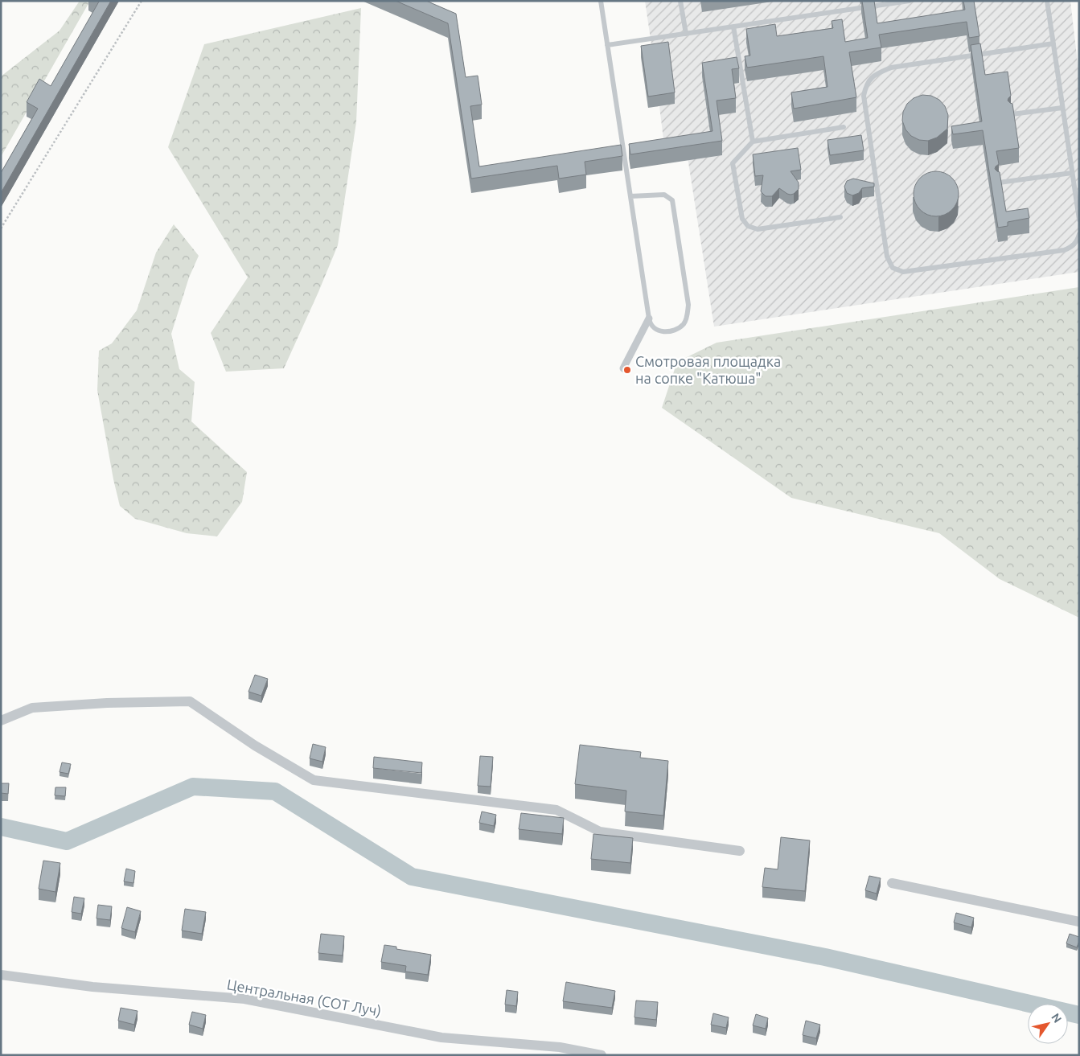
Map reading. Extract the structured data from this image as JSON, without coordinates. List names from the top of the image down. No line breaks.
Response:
{"streets":{"street":["Центральная (СОТ Луч)"]},"places":["Смотровая площадка на сопке \"Катюша\""],"north":"top right"}
